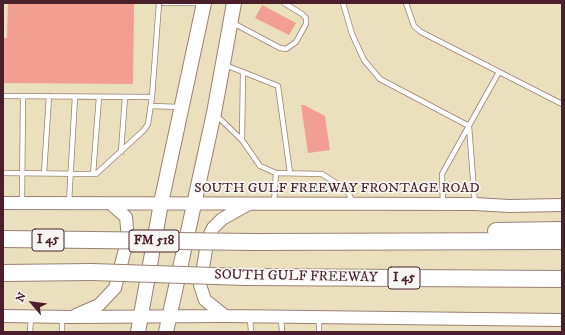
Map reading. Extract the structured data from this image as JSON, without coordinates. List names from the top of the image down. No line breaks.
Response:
{"streets":{"highway":["I 45","SOUTH GULF FREEWAY"],"main road":["SOUTH GULF FREEWAY FRONTAGE ROAD","FM 518"]},"crossings":[["SOUTH GULF FREEWAY FRONTAGE ROAD","FM 518"]],"north":"top left"}
